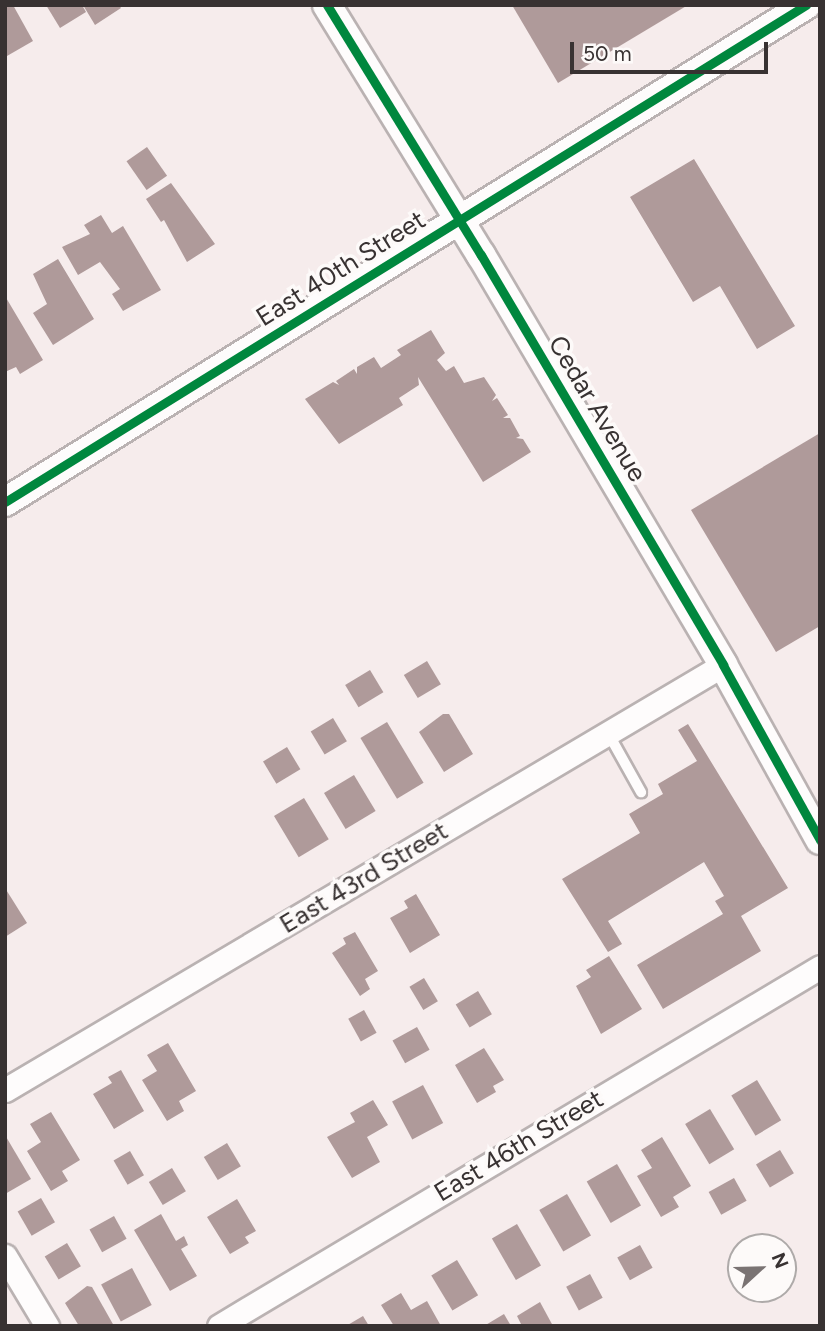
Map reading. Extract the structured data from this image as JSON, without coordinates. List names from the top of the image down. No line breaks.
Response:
{"streets":{"street":["East 40th Street","Cedar Avenue","East 43rd Street","East 46th Street"]},"crossings":[["East 40th Street","Cedar Avenue"],["Cedar Avenue","East 43rd Street"]],"scale_bar":"50 m","north":"right"}
